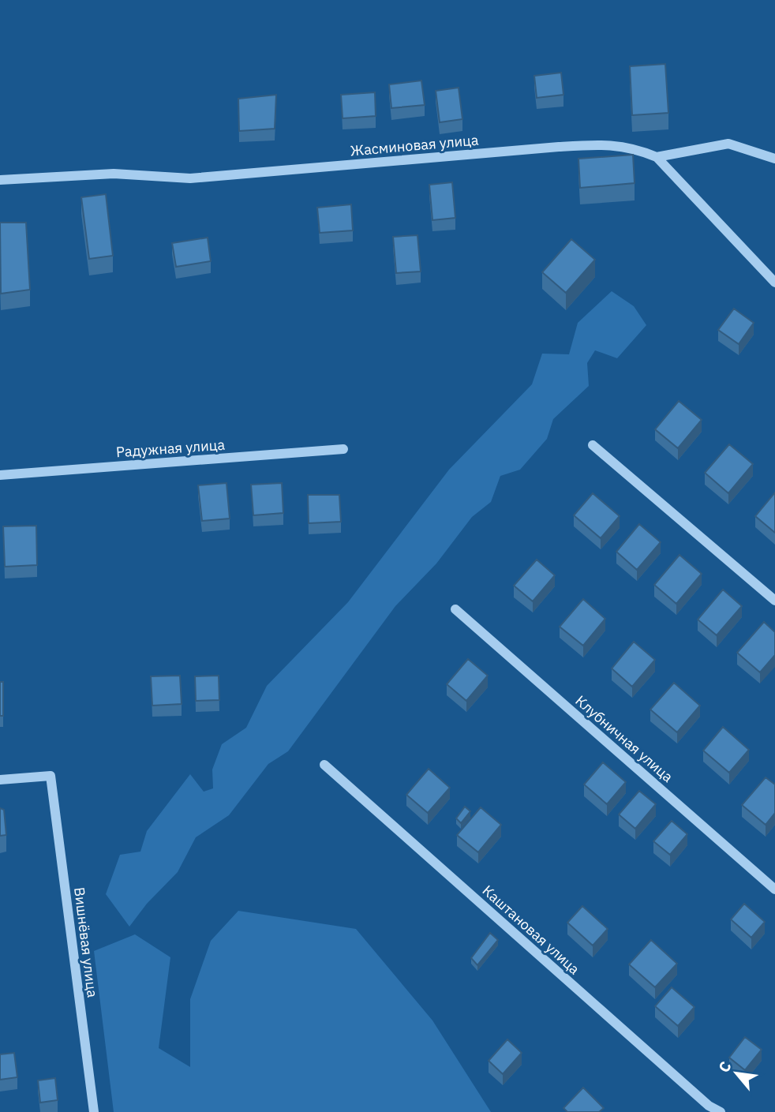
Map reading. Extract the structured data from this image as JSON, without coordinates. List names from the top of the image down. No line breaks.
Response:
{"streets":{"street":["Жасминовая улица","Радужная улица","Клубничная улица","Каштановая улица","Вишнёвая улица"]},"north":"top left"}
